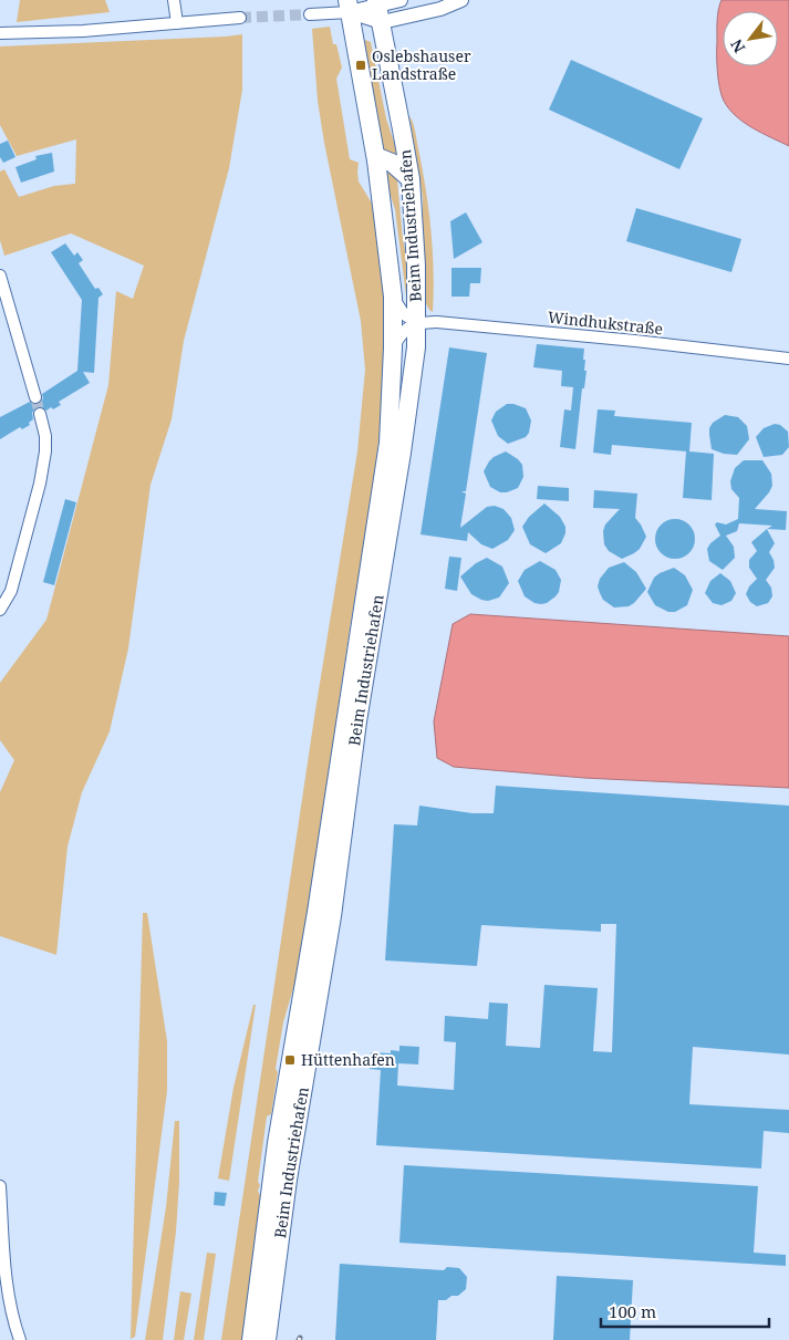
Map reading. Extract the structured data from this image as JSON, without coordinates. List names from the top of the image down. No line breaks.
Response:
{"streets":{"main road":["Beim Industriehafen"],"street":["Windhukstraße"]},"crossings":[["Beim Industriehafen","Windhukstraße"]],"places":{"transit":["Oslebshauser Landstraße","Hüttenhafen"]},"scale_bar":"100 m","north":"bottom left"}
